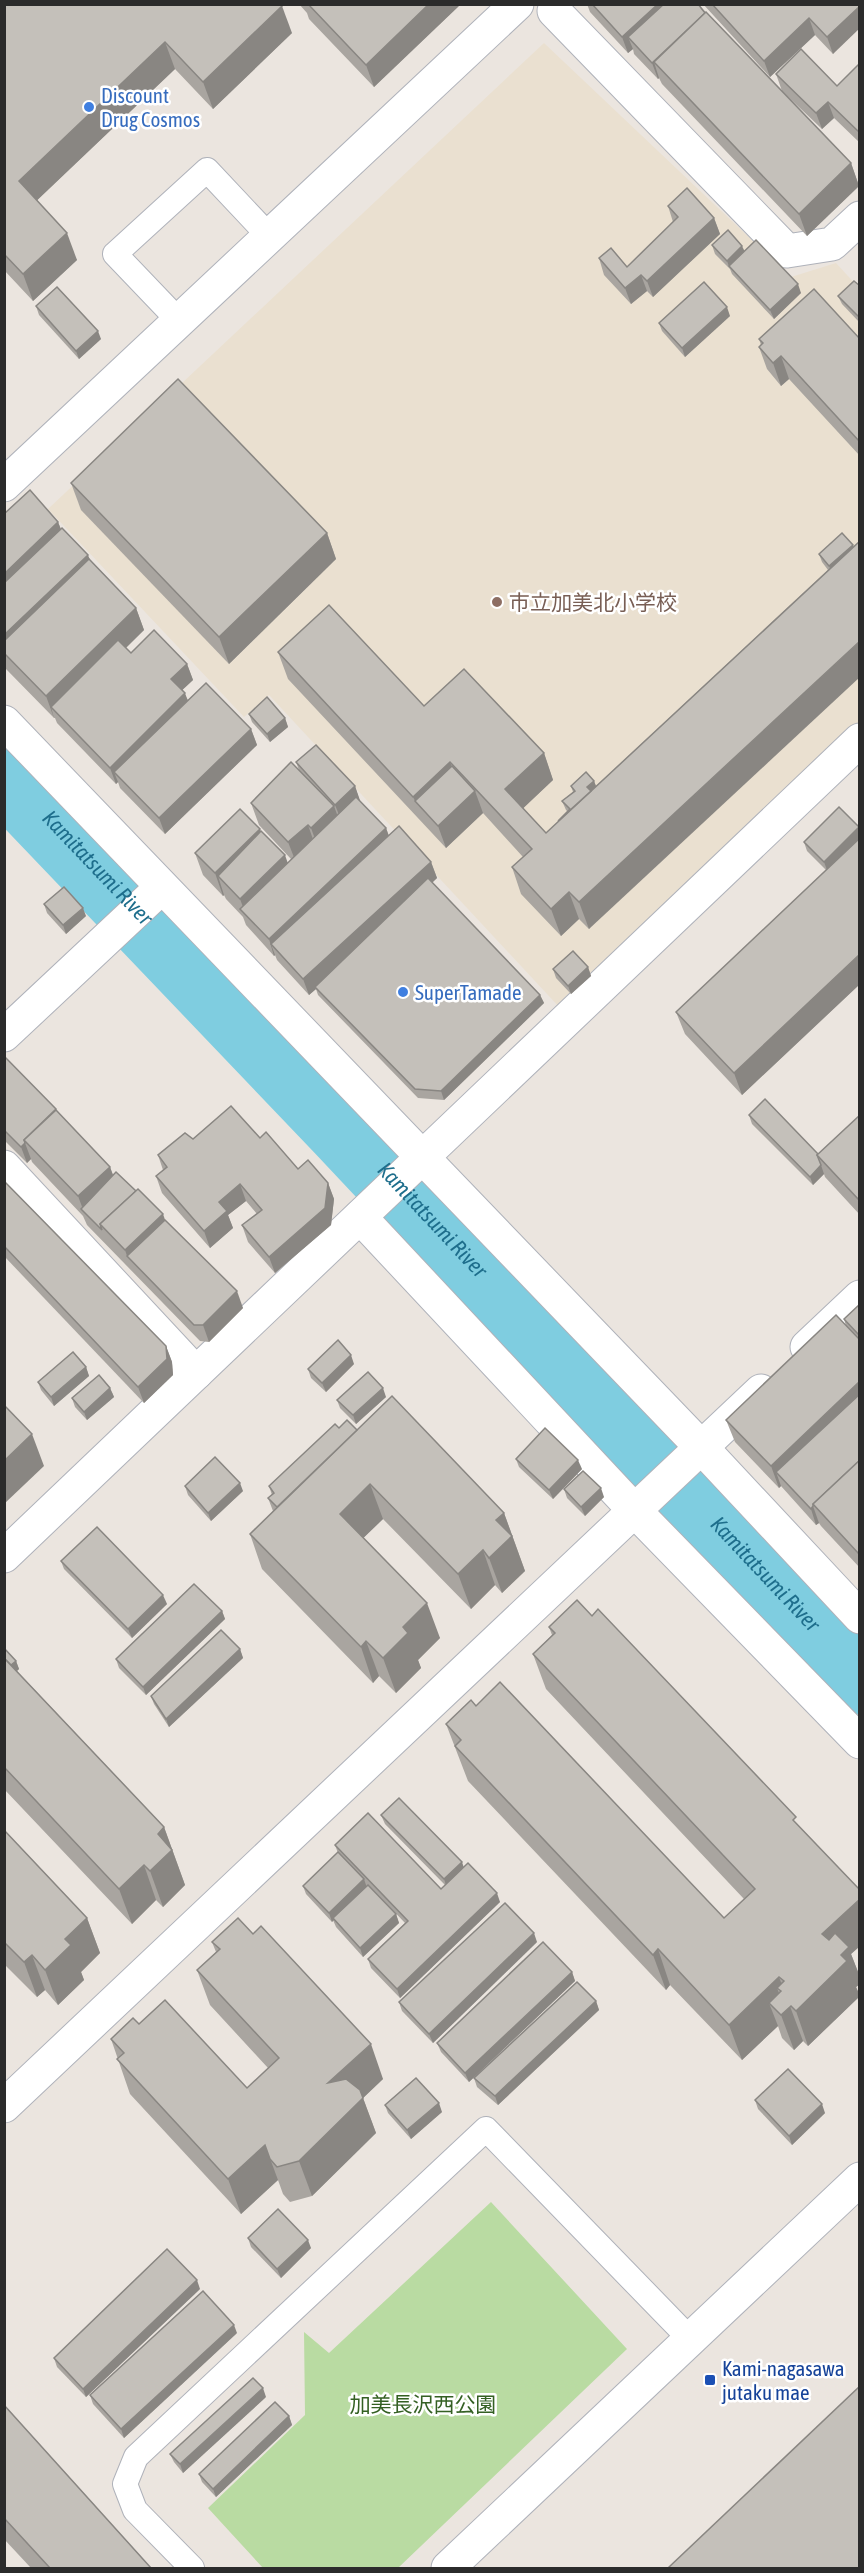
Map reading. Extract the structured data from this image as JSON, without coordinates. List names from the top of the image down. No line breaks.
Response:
{"water":["Kamitatsumi River"],"parks":["加美長沢西公園"],"places":{"other":["Discount Drug Cosmos","市立加美北小学校","SuperTamade"],"transit":["Kami-nagasawa jutaku mae"]}}
